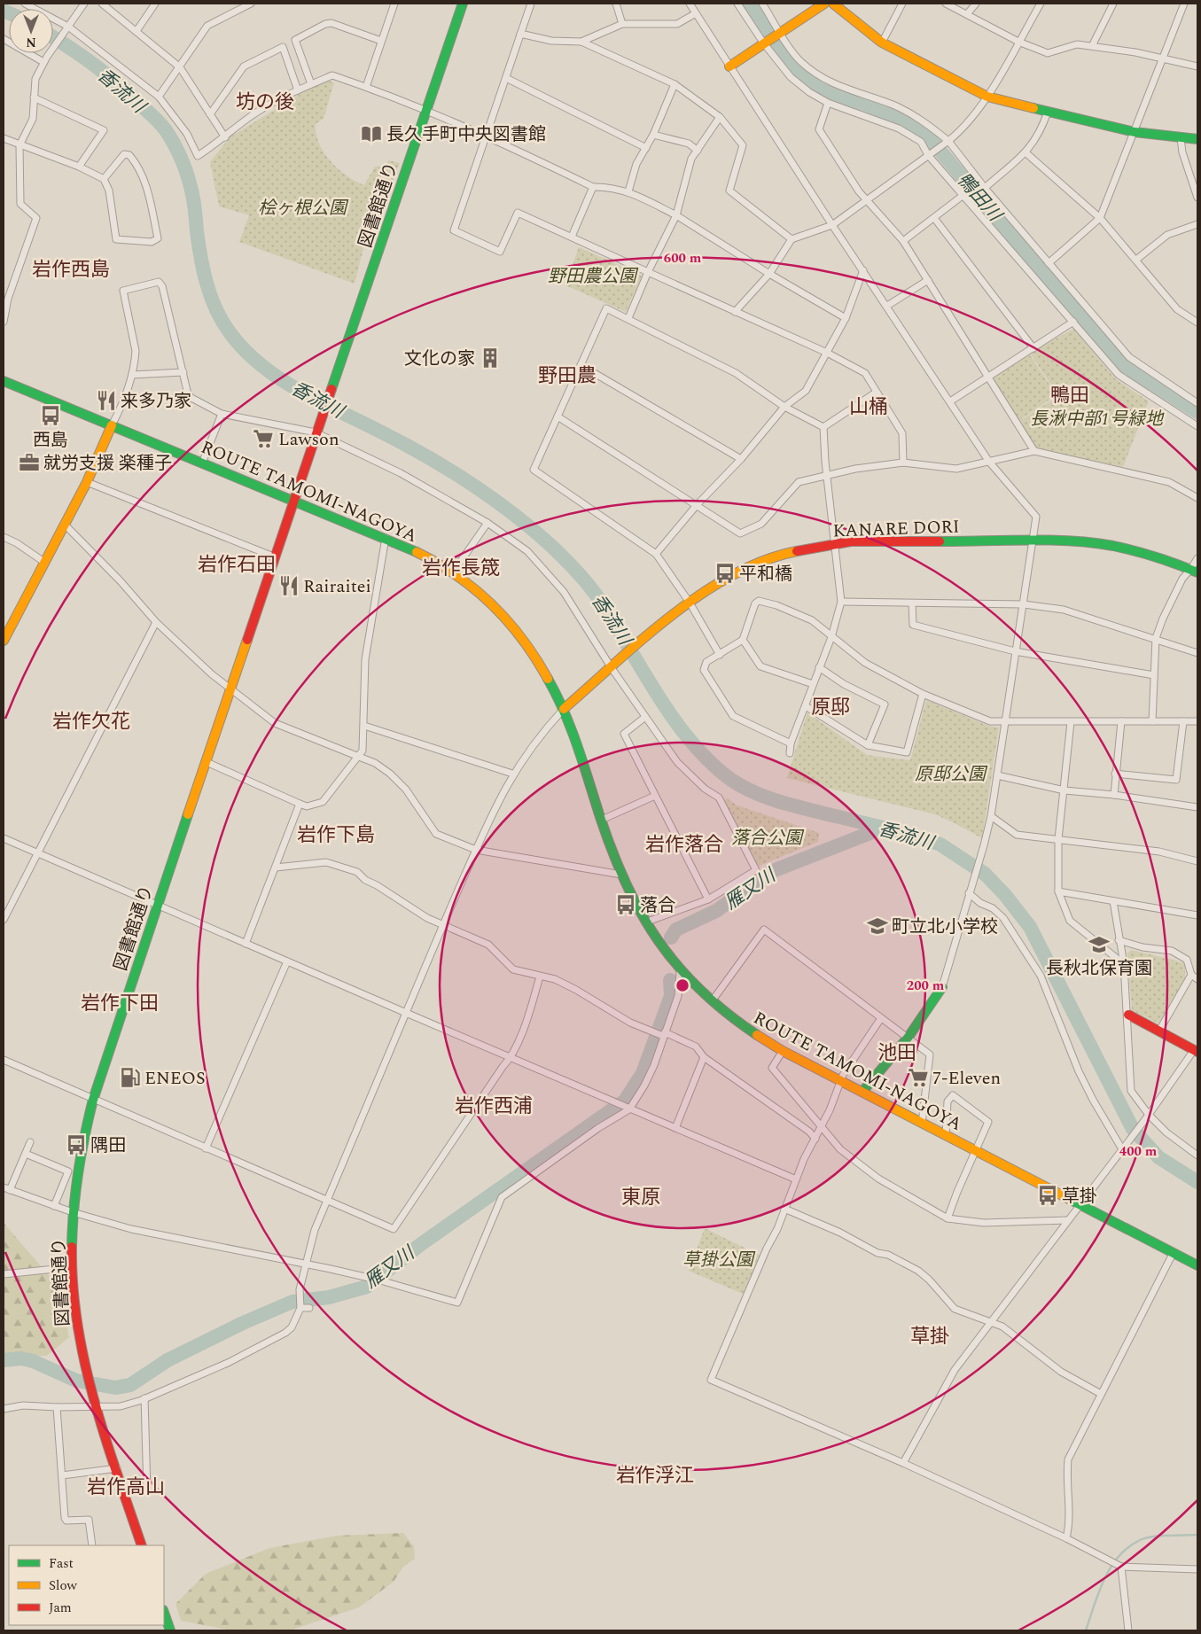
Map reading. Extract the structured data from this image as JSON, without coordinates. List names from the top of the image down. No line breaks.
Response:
{"streets":{"street":["図書館通り","ROUTE TAMOMI-NAGOYA","KANARE DORI"]},"crossings":[["図書館通り","ROUTE TAMOMI-NAGOYA"],["ROUTE TAMOMI-NAGOYA","KANARE DORI"]],"districts":["坊の後","岩作西島","野田農","鴨田","山桶","岩作石田","岩作長筬","原邸","岩作欠花","岩作下島","岩作落合","岩作下田","池田","岩作西浦","東原","草掛","岩作浮江","岩作高山"],"water":["香流川","鴨田川","雁又川"],"parks":["桧ヶ根公園","野田農公園","長湫中部1号緑地","原邸公園","落合公園","草掛公園"],"places":{"library":["長久手町中央図書館"],"building":["文化の家"],"restaurant":["来多乃家","Rairaitei"],"bus stop":["西島","平和橋","落合","隅田","草掛"],"supermarket":["Lawson","7-Eleven"],"office":["就労支援 楽種子"],"school or university":["町立北小学校","長秋北保育園"],"fuel station":["ENEOS"]},"legend":["Fast","Slow","Jam"],"north":"bottom","rings":["600 m","200 m","400 m"]}
